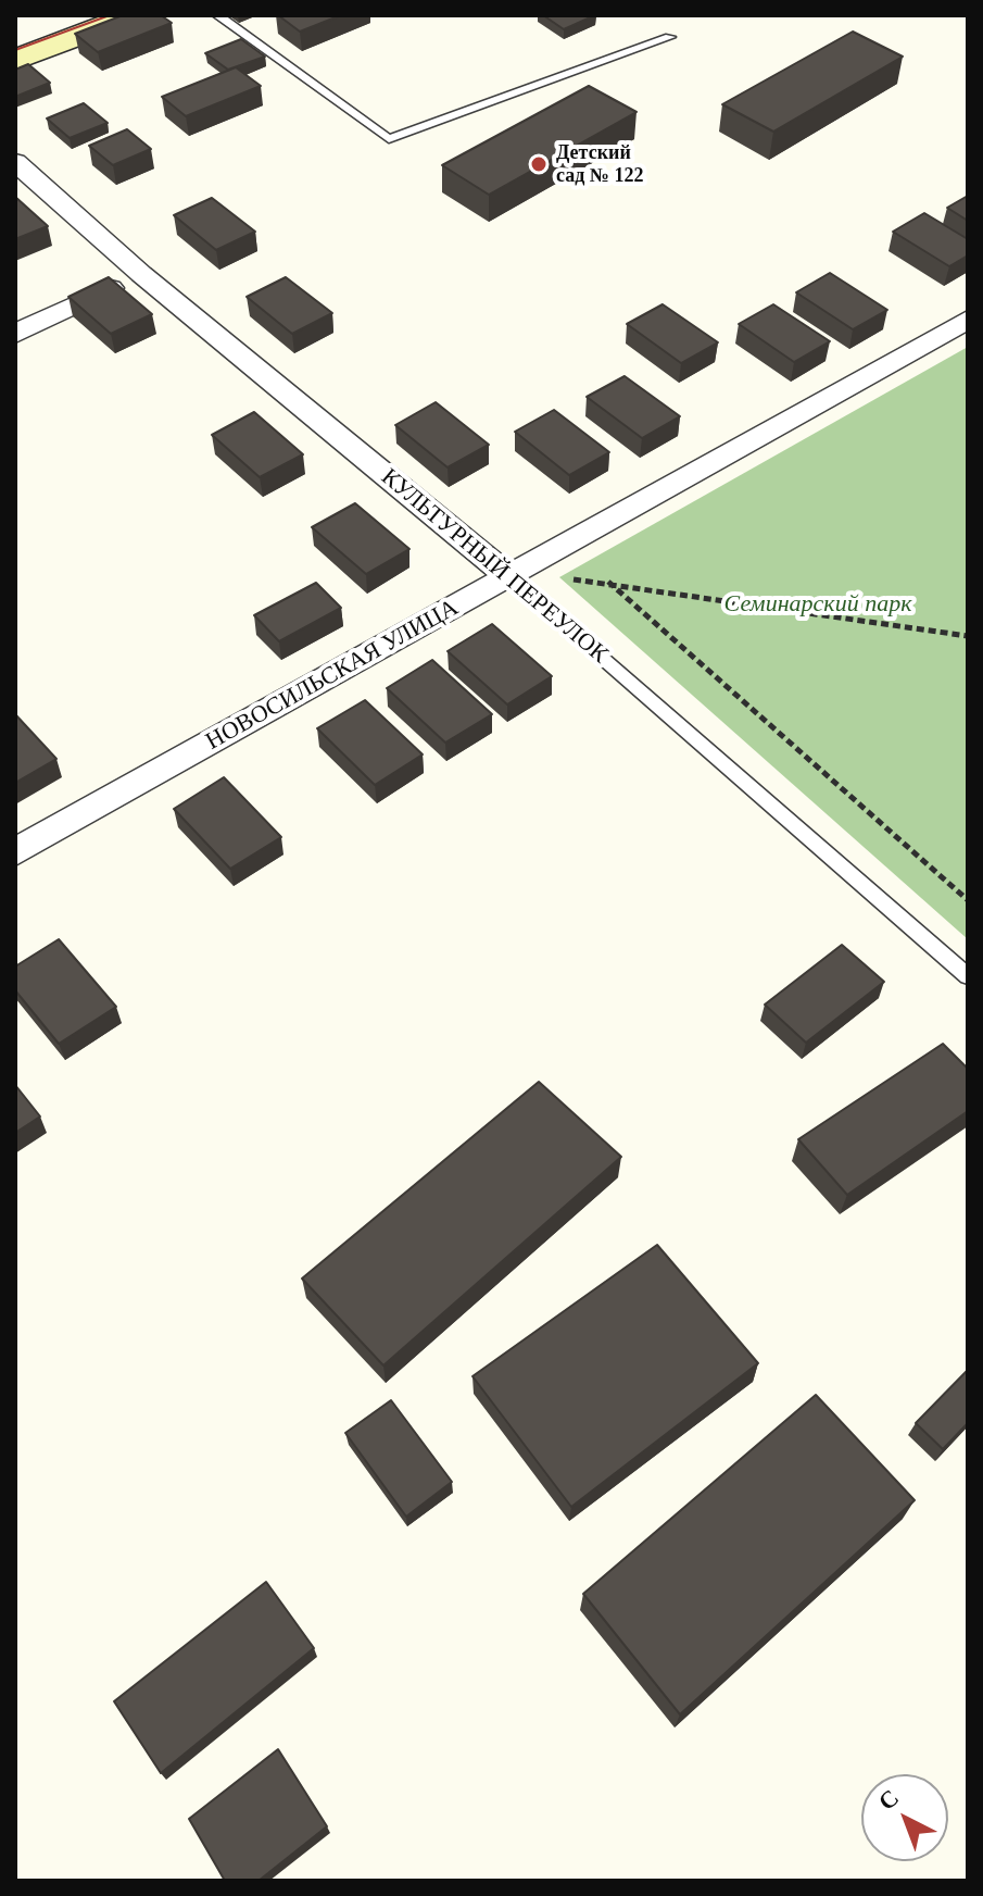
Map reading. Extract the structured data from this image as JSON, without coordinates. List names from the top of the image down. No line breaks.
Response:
{"streets":{"street":["КУЛЬТУРНЫЙ ПЕРЕУЛОК","НОВОСИЛЬСКАЯ УЛИЦА"]},"crossings":[["КУЛЬТУРНЫЙ ПЕРЕУЛОК","НОВОСИЛЬСКАЯ УЛИЦА"]],"parks":["Семинарский парк"],"places":["Детский сад № 122"],"north":"top left"}
